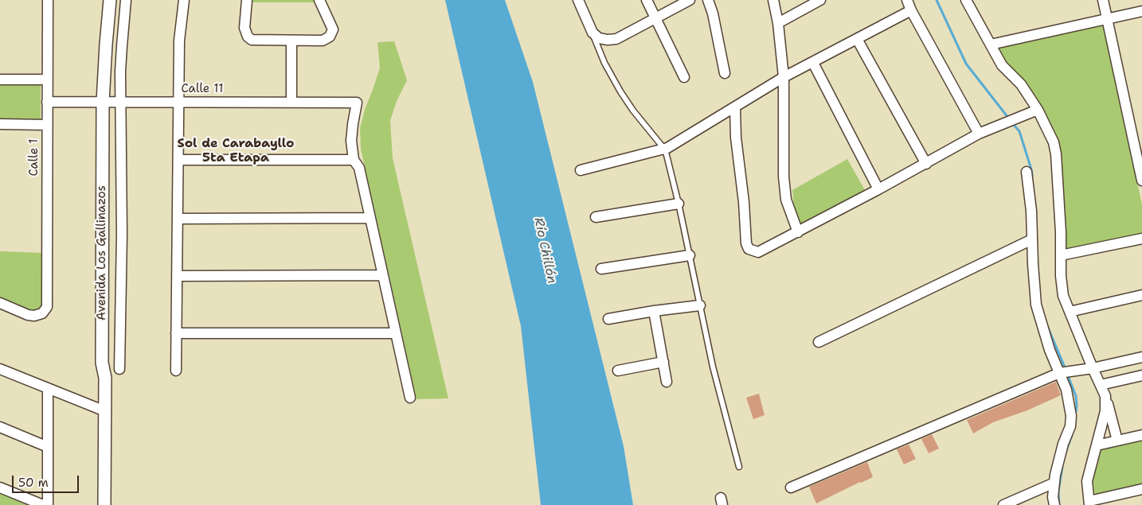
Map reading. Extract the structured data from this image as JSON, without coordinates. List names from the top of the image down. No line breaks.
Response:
{"streets":{"street":["Calle 11","Calle 1","Avenida Los Gallinazos"]},"crossings":[["Calle 11","Calle 1"],["Calle 11","Avenida Los Gallinazos"]],"districts":["Sol de Carabayllo 5ta Etapa"],"water":["Río Chillón"],"scale_bar":"50 m"}
